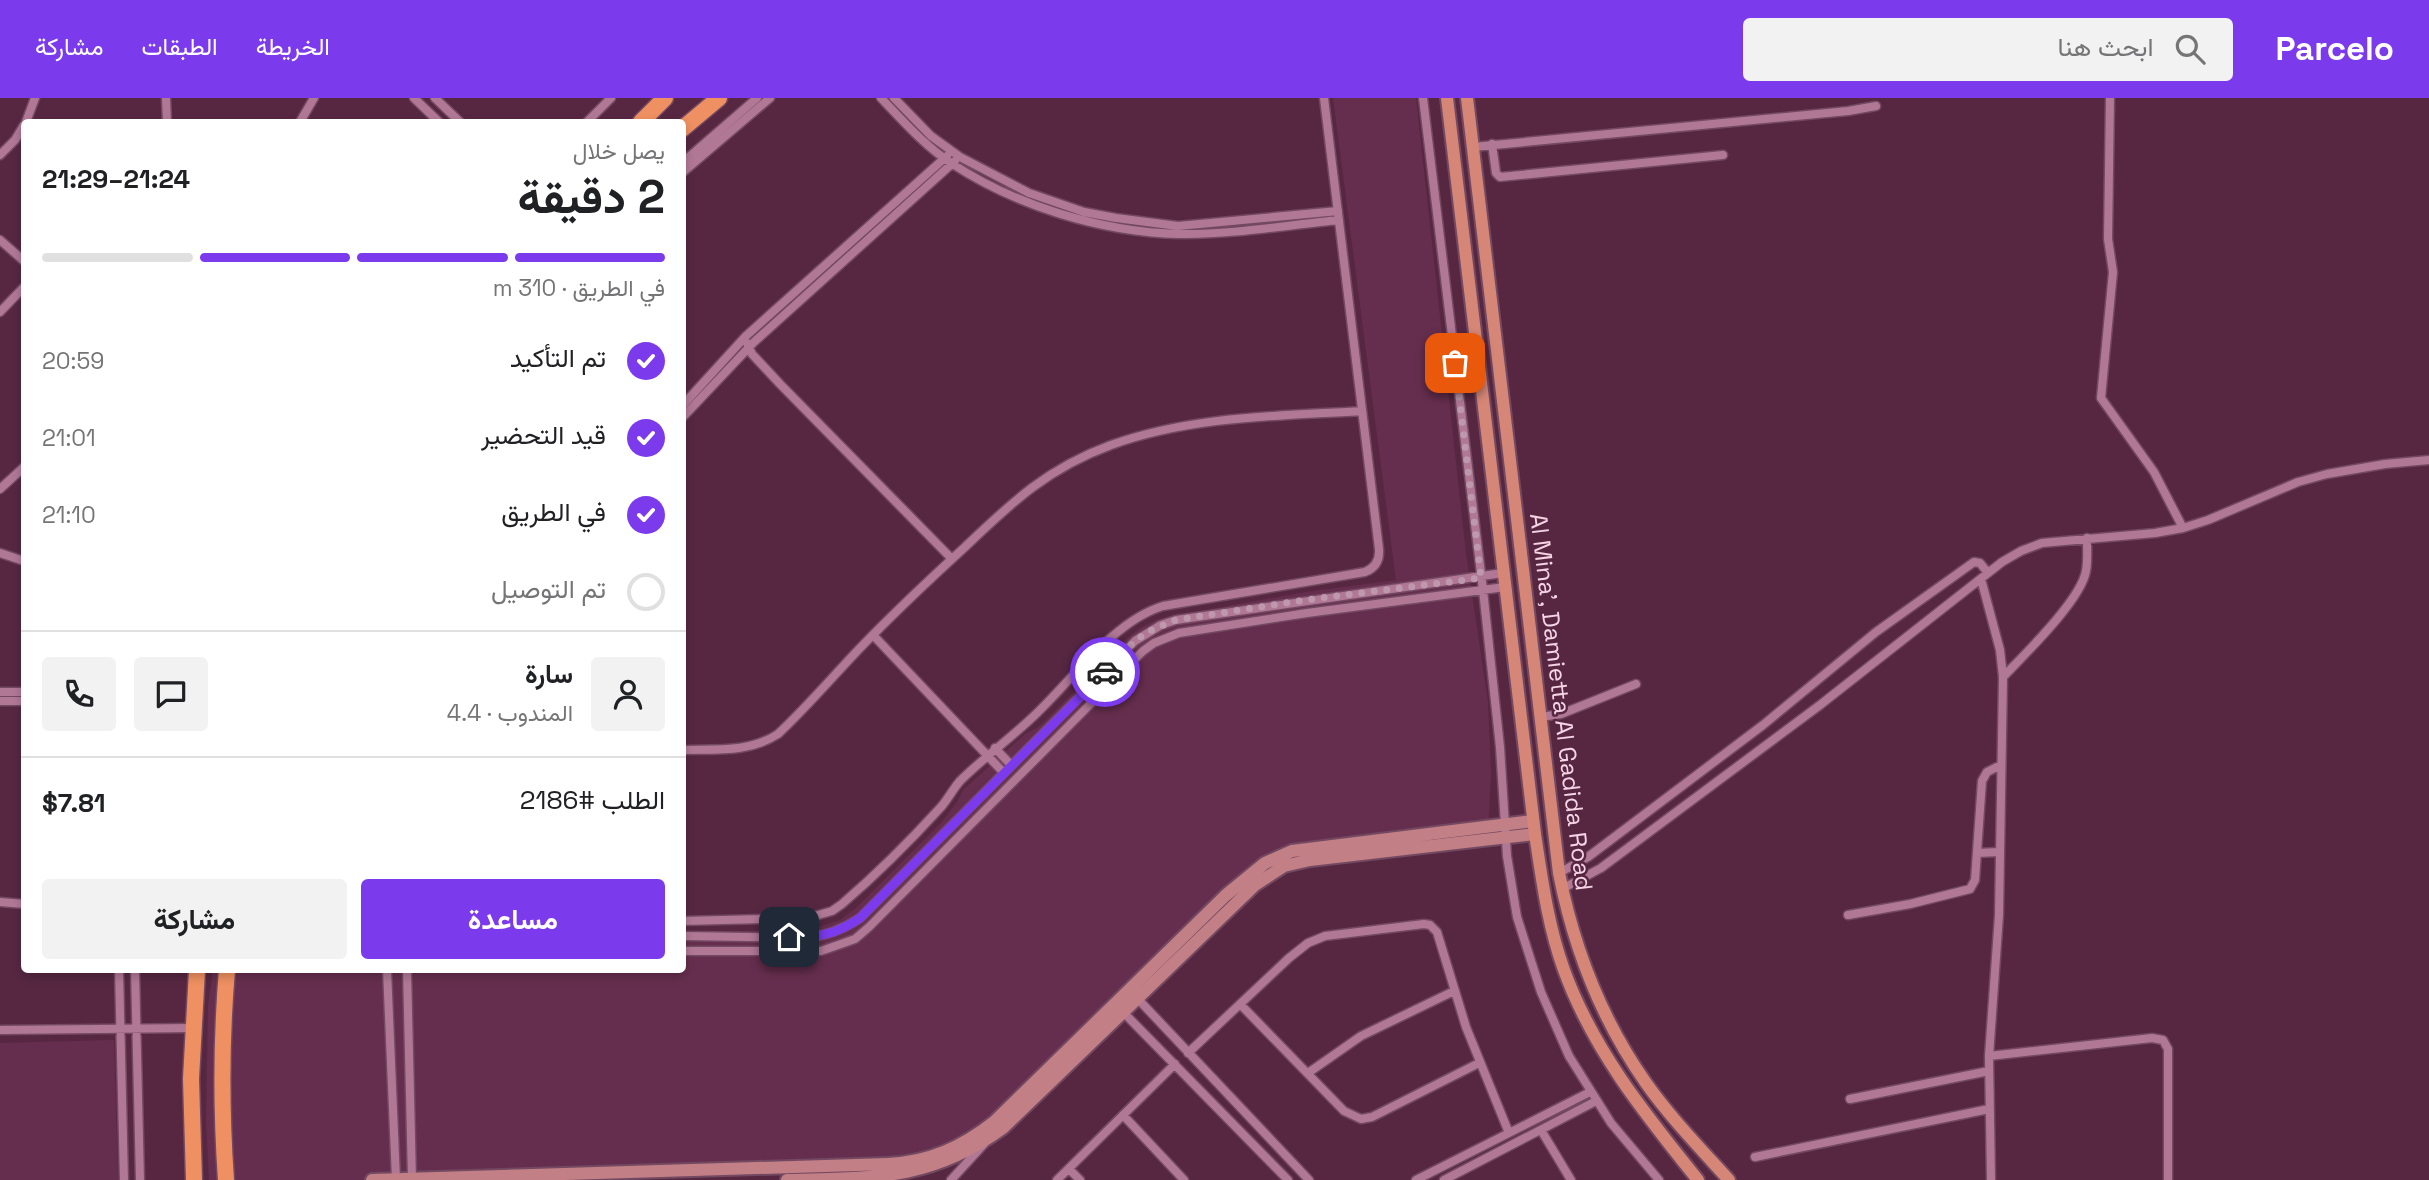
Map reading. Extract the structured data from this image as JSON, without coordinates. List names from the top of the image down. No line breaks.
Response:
{"streets":{"main road":["Al Mina', Damietta Al Gadida Road"]},"page":{"header":"Parcelo","search":"ابحث هنا","nav":["الخريطة","الطبقات","مشاركة"],"heading":["2 دقيقة","يصل خلال","21:24–21:29"],"panel":["سارة","المندوب · 4.4","الطلب #2186","$7.81"],"bar":"في الطريق · 310 m","list":[["تم التأكيد","20:59"],["قيد التحضير","21:01"],["في الطريق","21:10"],"تم التوصيل"],"buttons":["مساعدة","مشاركة"]}}
